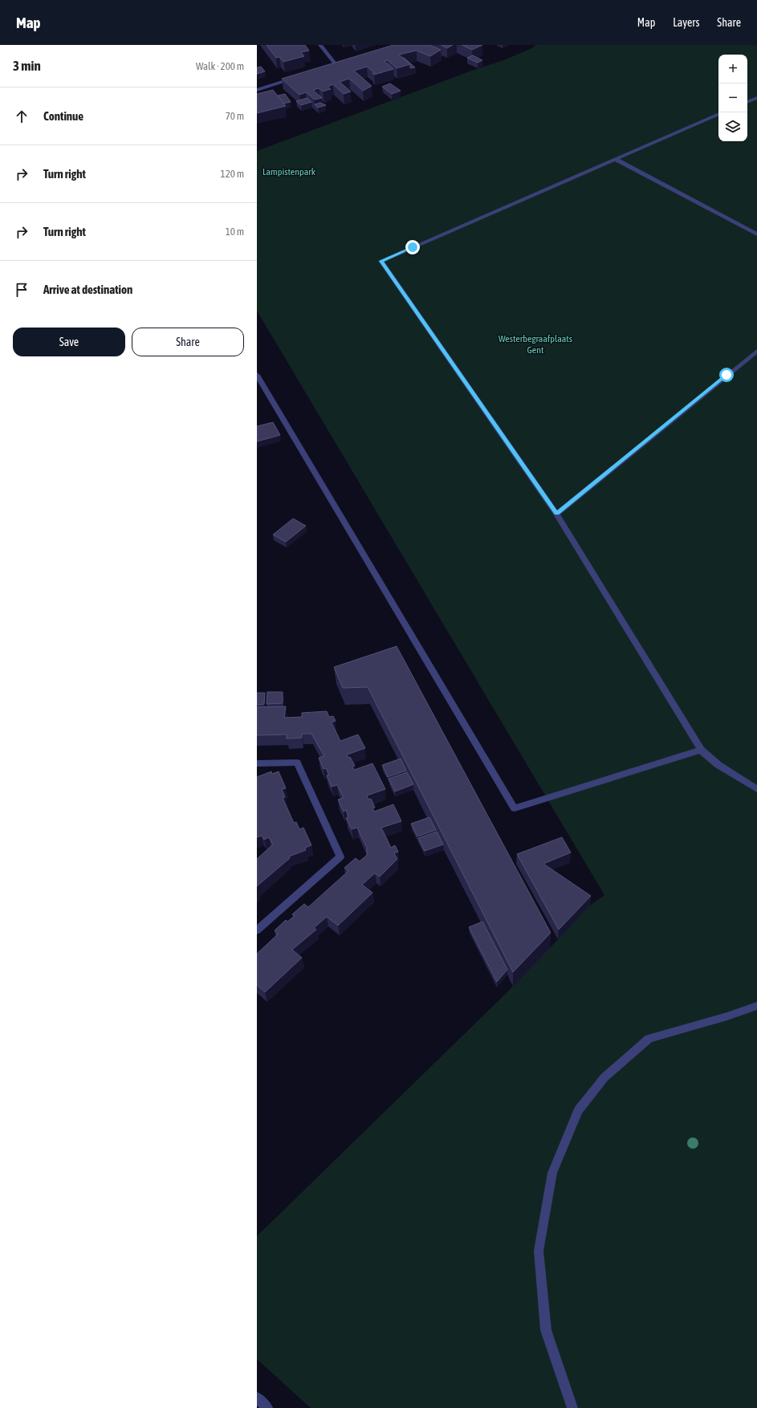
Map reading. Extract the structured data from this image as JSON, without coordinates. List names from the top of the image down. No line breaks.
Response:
{"parks":["Lampistenpark","Westerbegraafplaats Gent"],"page":{"header":"Map","nav":["Map","Layers","Share"],"heading":["3 min","Walk · 200 m"],"map_buttons":["+","−"],"list":[["Continue","70 m"],["Turn right","120 m"],["Turn right","10 m"],"Arrive at destination"],"buttons":["Save","Share"]}}
